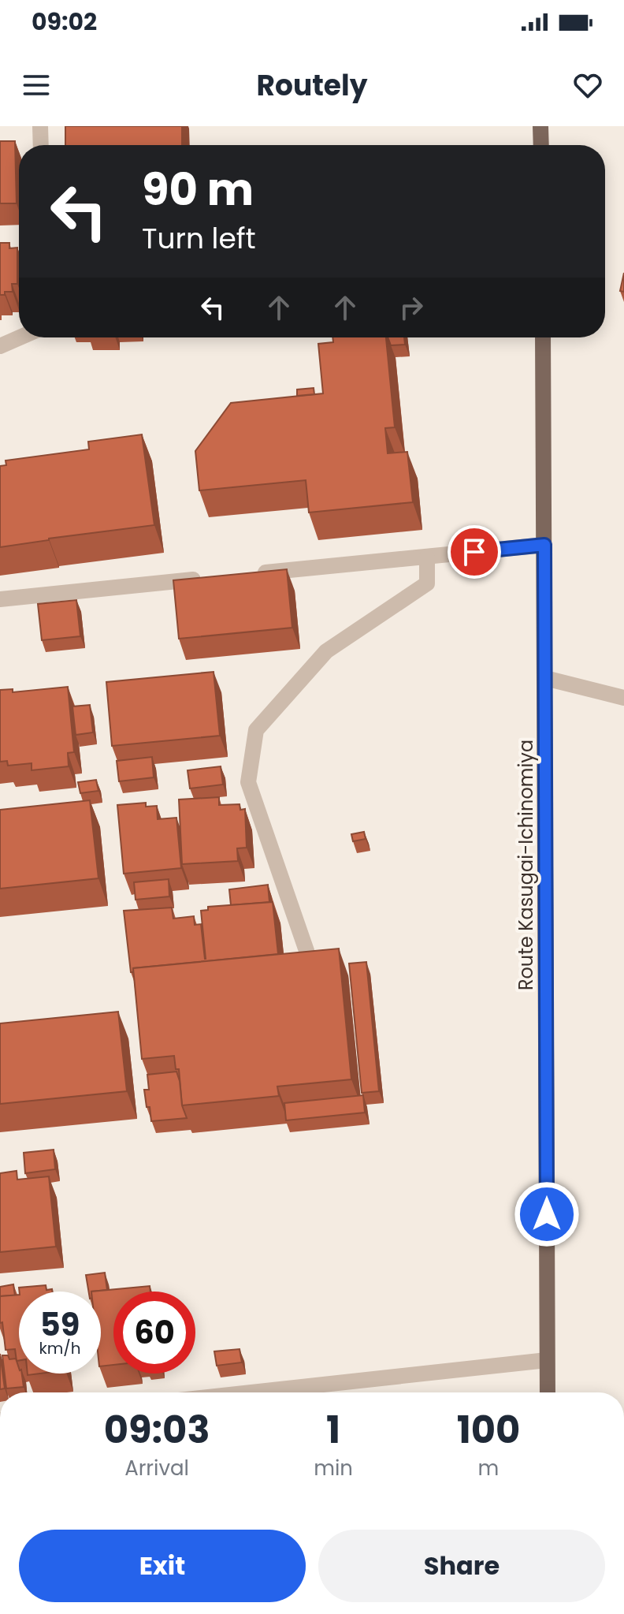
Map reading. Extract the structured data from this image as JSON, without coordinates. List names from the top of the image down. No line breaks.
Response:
{"streets":{"main road":["Route Kasugai-Ichinomiya"]},"page":{"status":"09:02","header":"Routely","turn":["90 m","Turn left"],"speed":"59 km/h","limit":"60","eta":["09:03","Arrival","1","min","100","m"],"buttons":["Exit","Share"]}}
